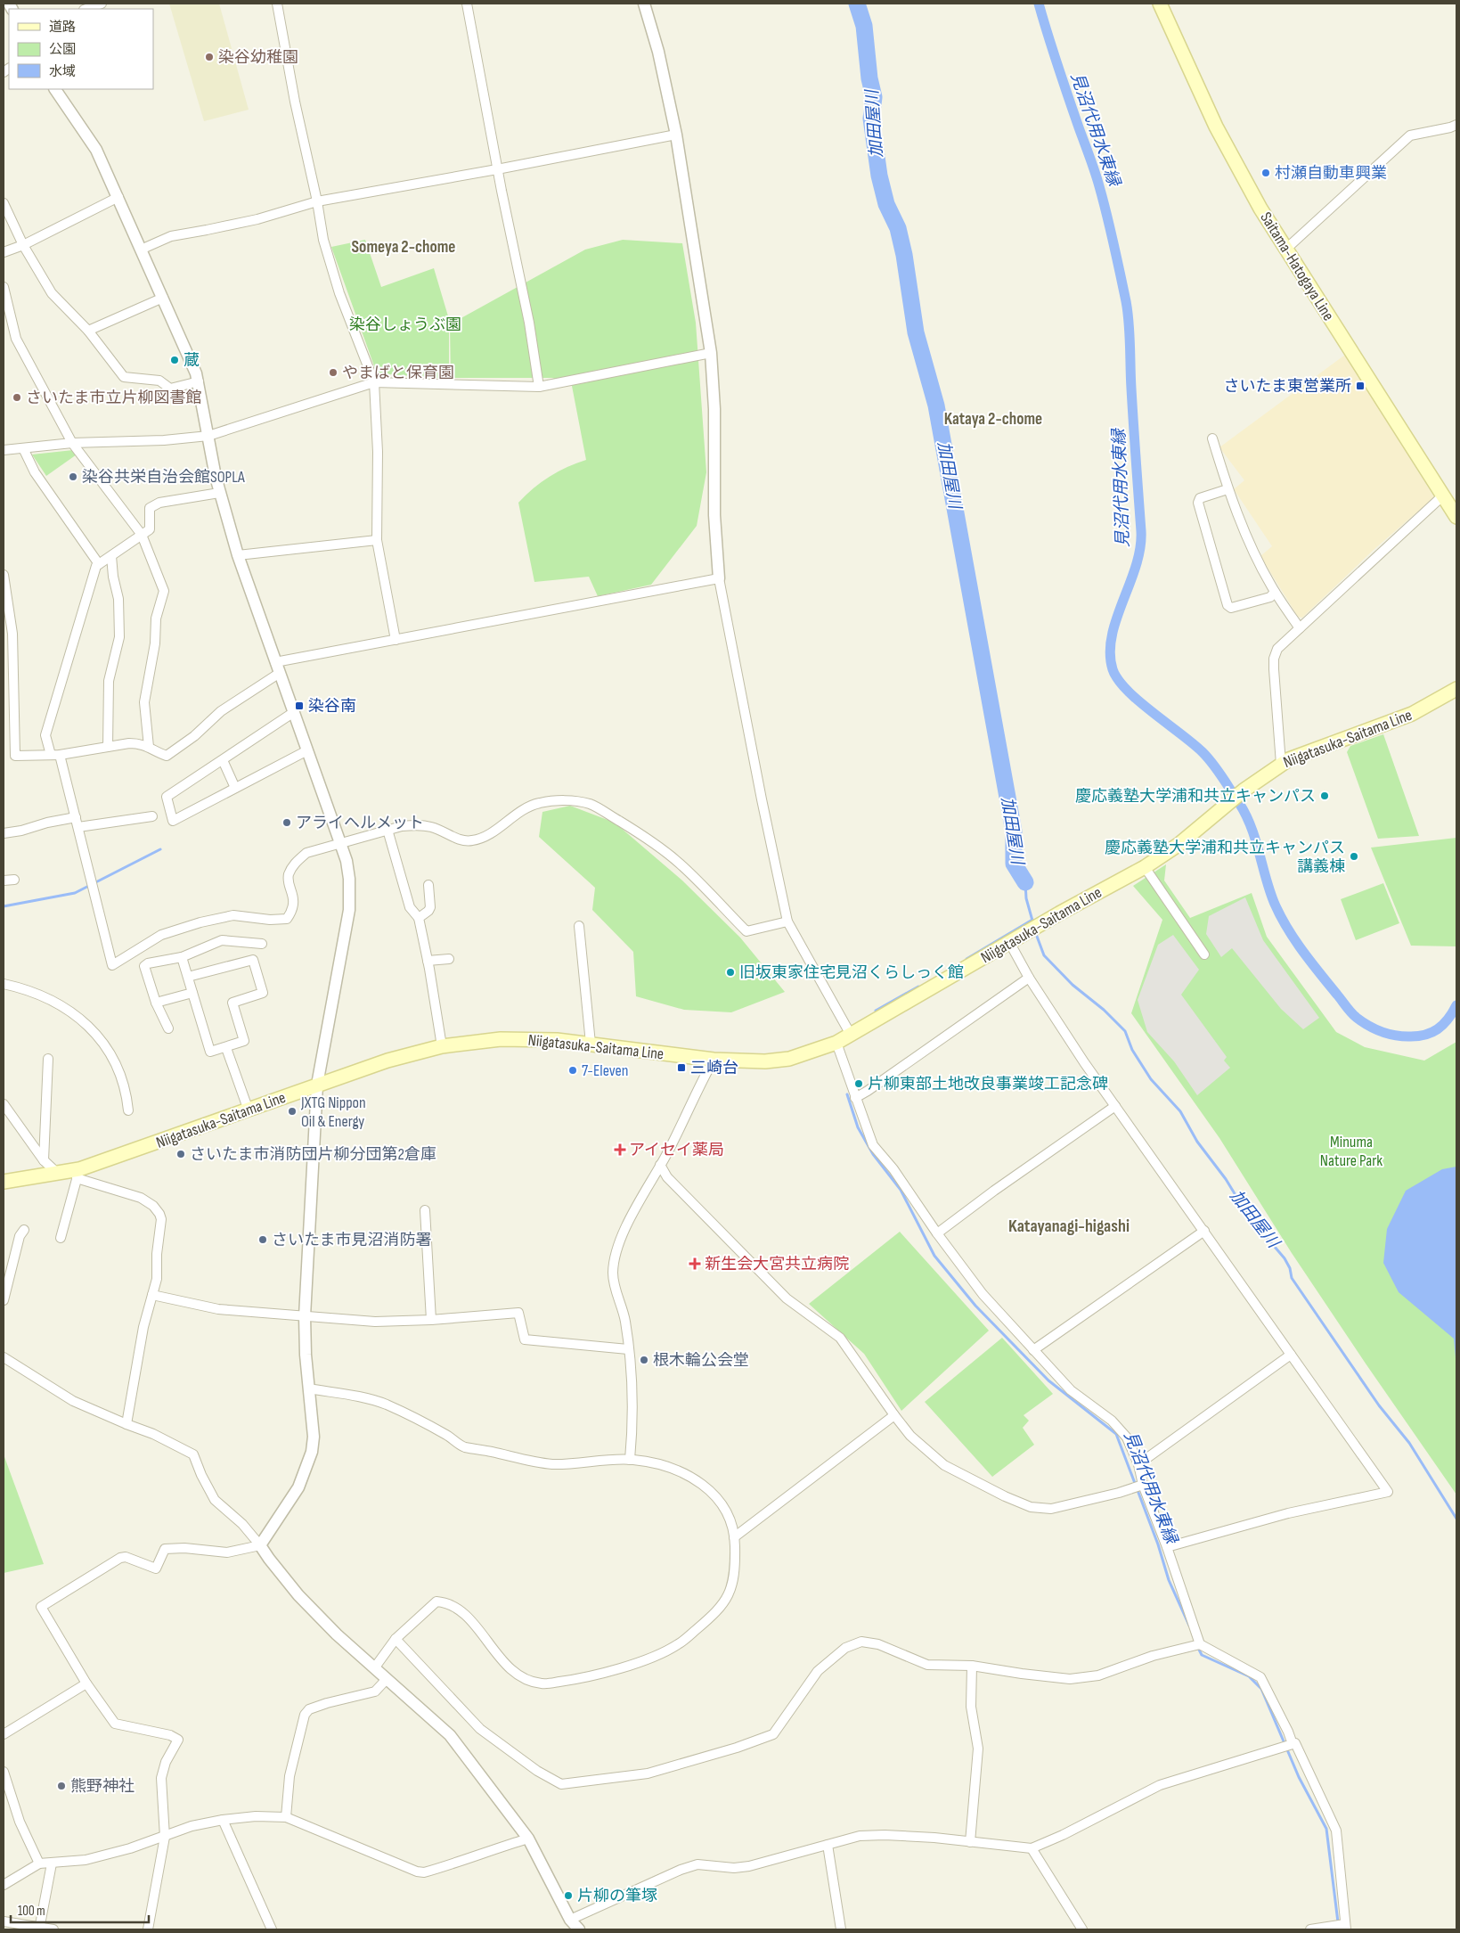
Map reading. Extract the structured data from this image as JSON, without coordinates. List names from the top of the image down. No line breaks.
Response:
{"streets":{"main road":["Saitama-Hatogaya Line","Niigatasuka-Saitama Line"]},"districts":["Someya 2-chome","Kataya 2-chome","Katayanagi-higashi"],"water":["加田屋川","見沼代用水東縁"],"parks":["染谷しょうぶ園","Minuma Nature Park"],"places":{"other":["染谷幼稚園","村瀬自動車興業","蔵","やまばと保育園","さいたま市立片柳図書館","染谷共栄自治会館SOPLA","慶応義塾大学浦和共立キャンパス","アライヘルメット","慶応義塾大学浦和共立キャンパス 講義棟","旧坂東家住宅見沼くらしっく館","7-Eleven","片柳東部土地改良事業竣工記念碑","JXTG Nippon Oil & Energy","さいたま市消防団片柳分団第2倉庫","さいたま市見沼消防署","根木輪公会堂","熊野神社","片柳の筆塚"],"transit":["さいたま東営業所","染谷南","三崎台"],"health":["アイセイ薬局","新生会大宮共立病院"]},"legend":["道路","公園","水域"],"scale_bar":"100 m"}
